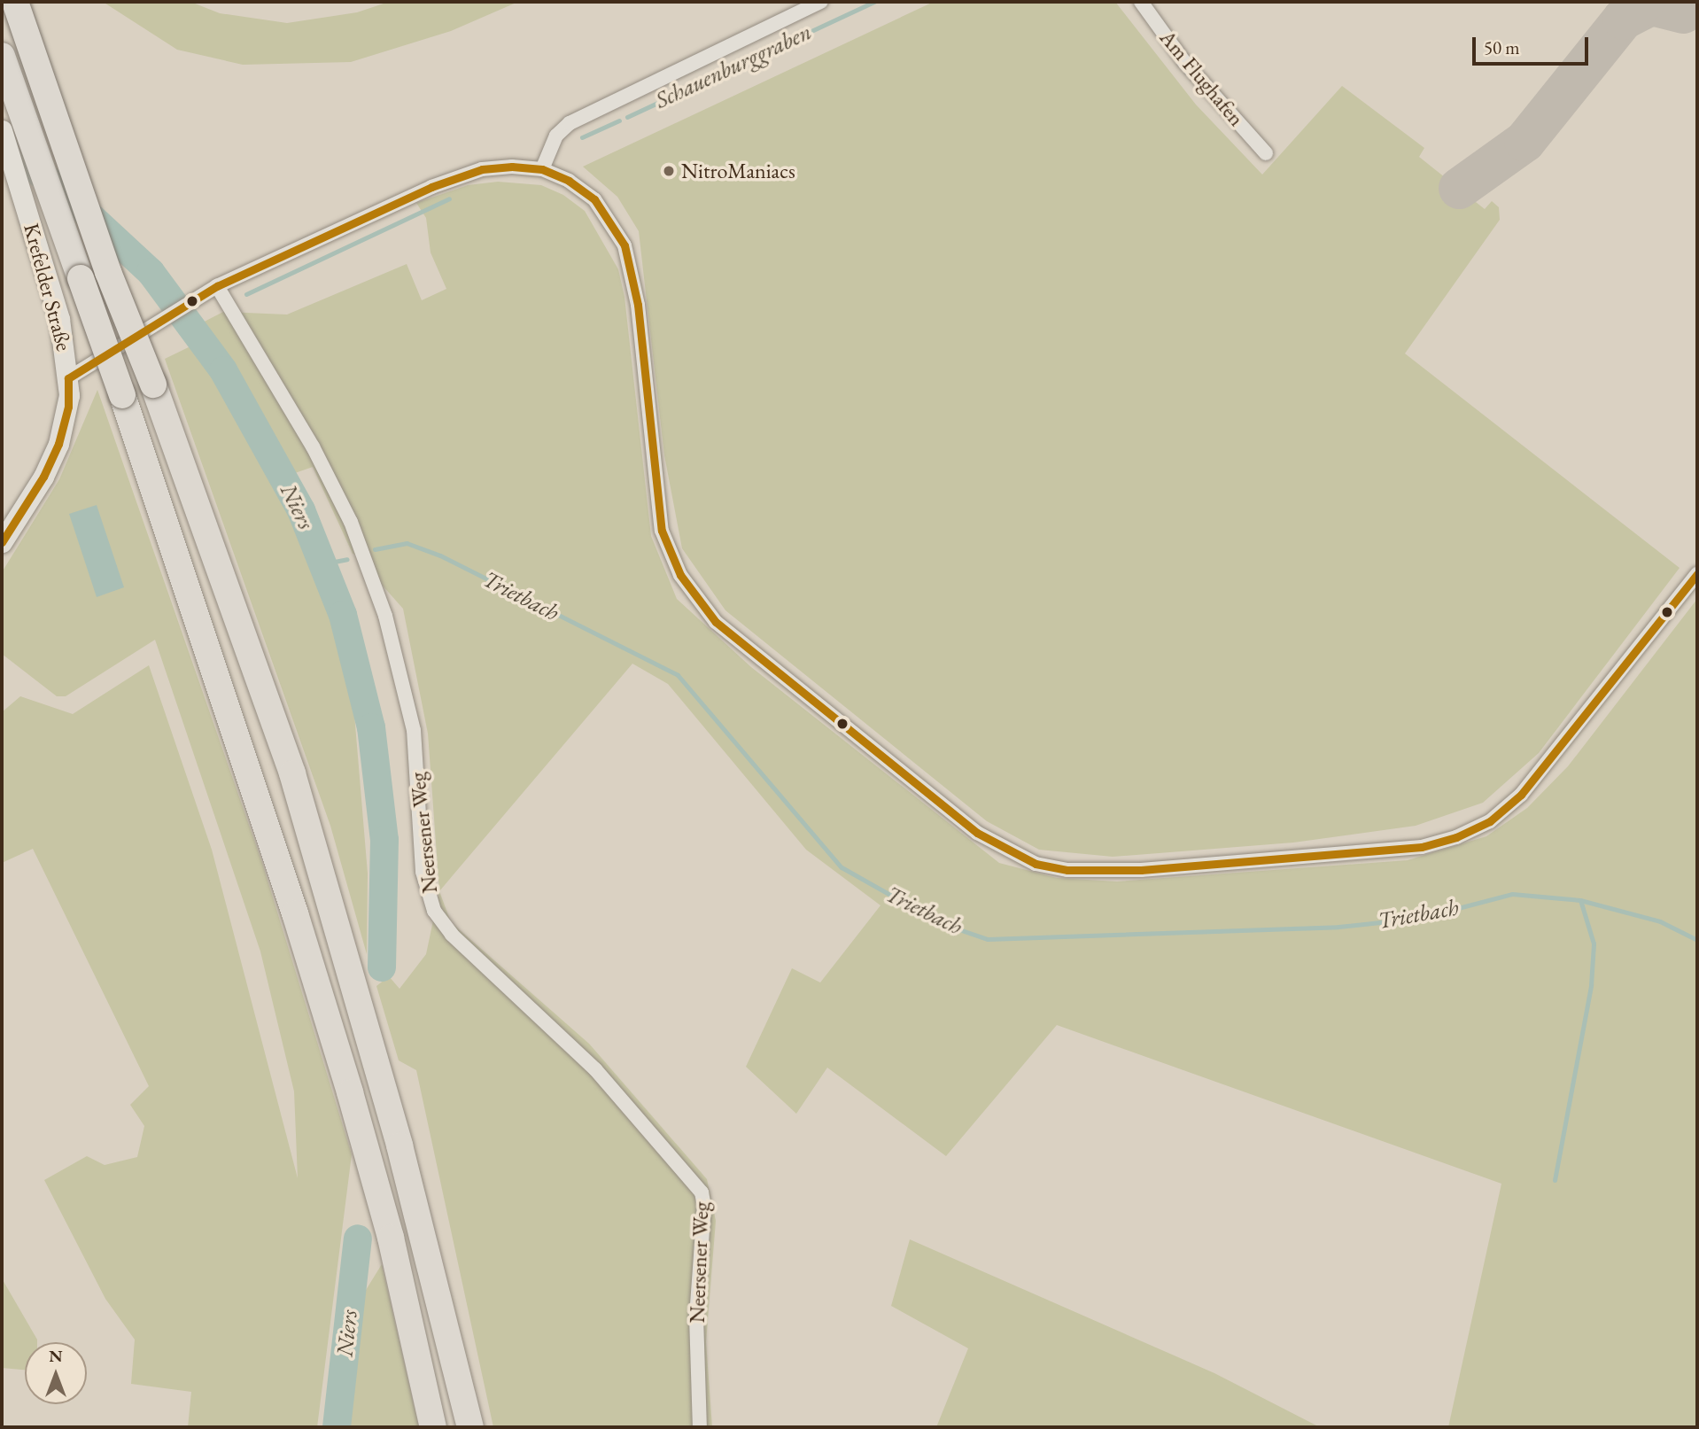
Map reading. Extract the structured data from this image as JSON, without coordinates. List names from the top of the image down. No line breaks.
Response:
{"streets":{"street":["Am Flughafen","Krefelder Straße","Neersener Weg"]},"water":["Schauenburggraben","Niers","Trietbach"],"places":["NitroManiacs"],"scale_bar":"50 m","north":"top"}
